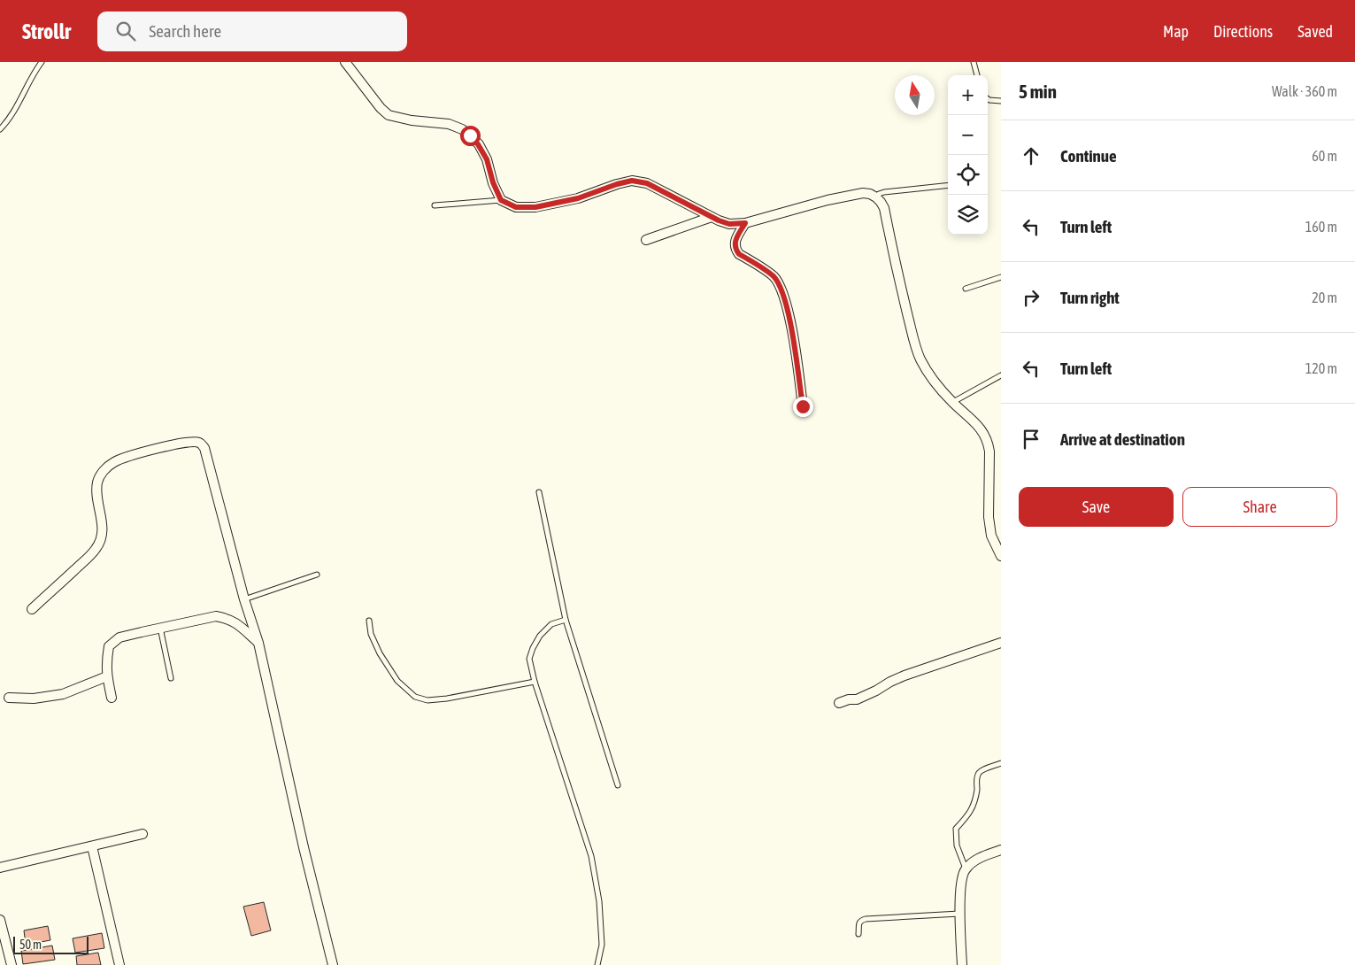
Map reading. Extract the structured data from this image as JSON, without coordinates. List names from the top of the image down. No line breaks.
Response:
{"scale_bar":"50 m","north":"top","page":{"header":"Strollr","search":"Search here","nav":["Map","Directions","Saved"],"heading":["5 min","Walk · 360 m"],"map_buttons":["+","−"],"list":[["Continue","60 m"],["Turn left","160 m"],["Turn right","20 m"],["Turn left","120 m"],"Arrive at destination"],"buttons":["Save","Share"],"scale":"50 m"}}
